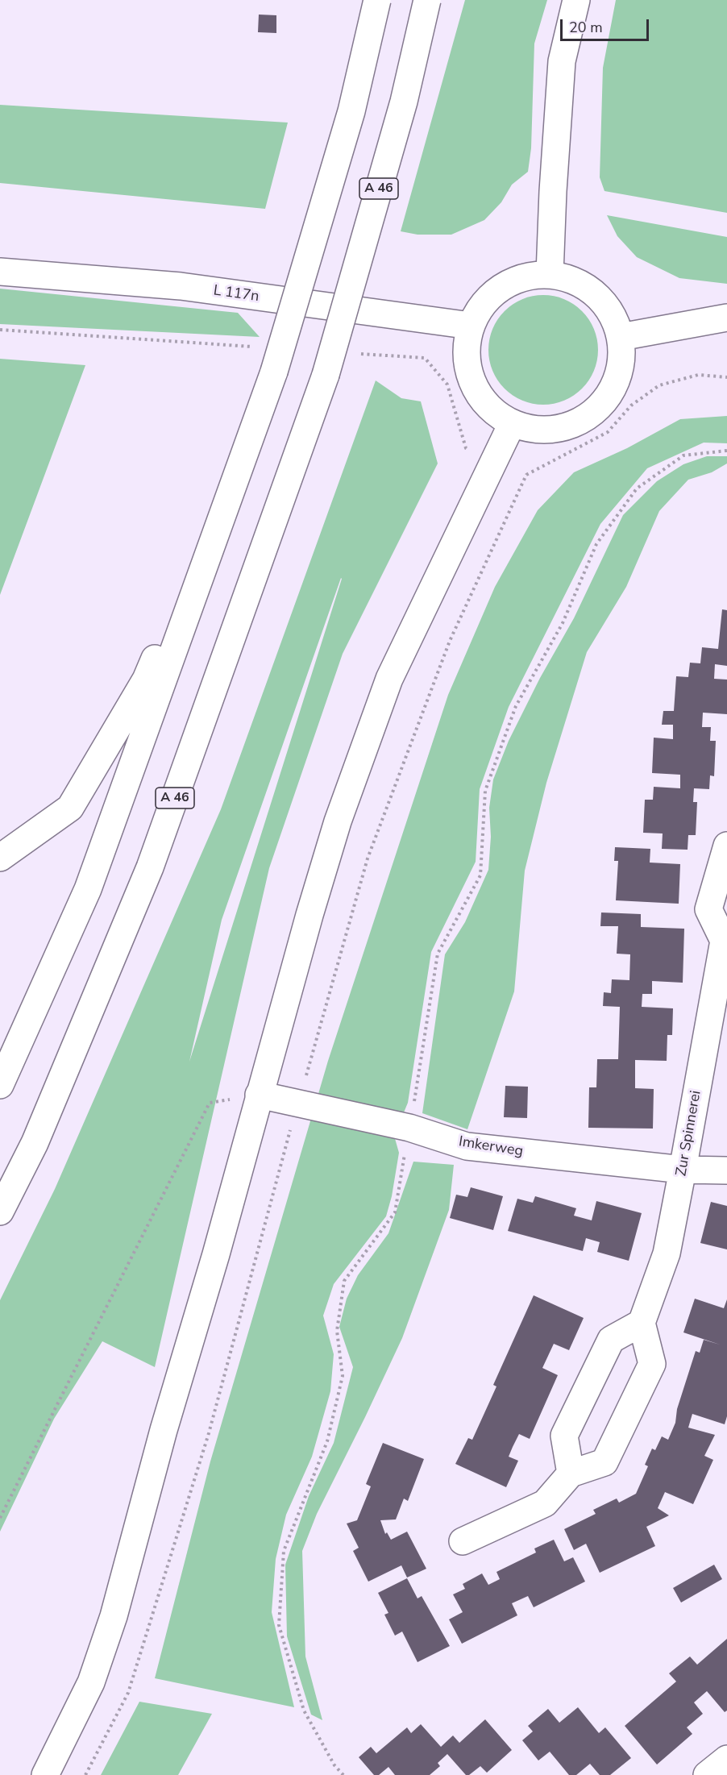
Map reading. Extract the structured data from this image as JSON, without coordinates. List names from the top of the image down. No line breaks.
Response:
{"streets":{"main road":["A 46","L 117n","Zur Spinnerei","Imkerweg"]},"crossings":[["Zur Spinnerei","Imkerweg"]],"scale_bar":"20 m"}
